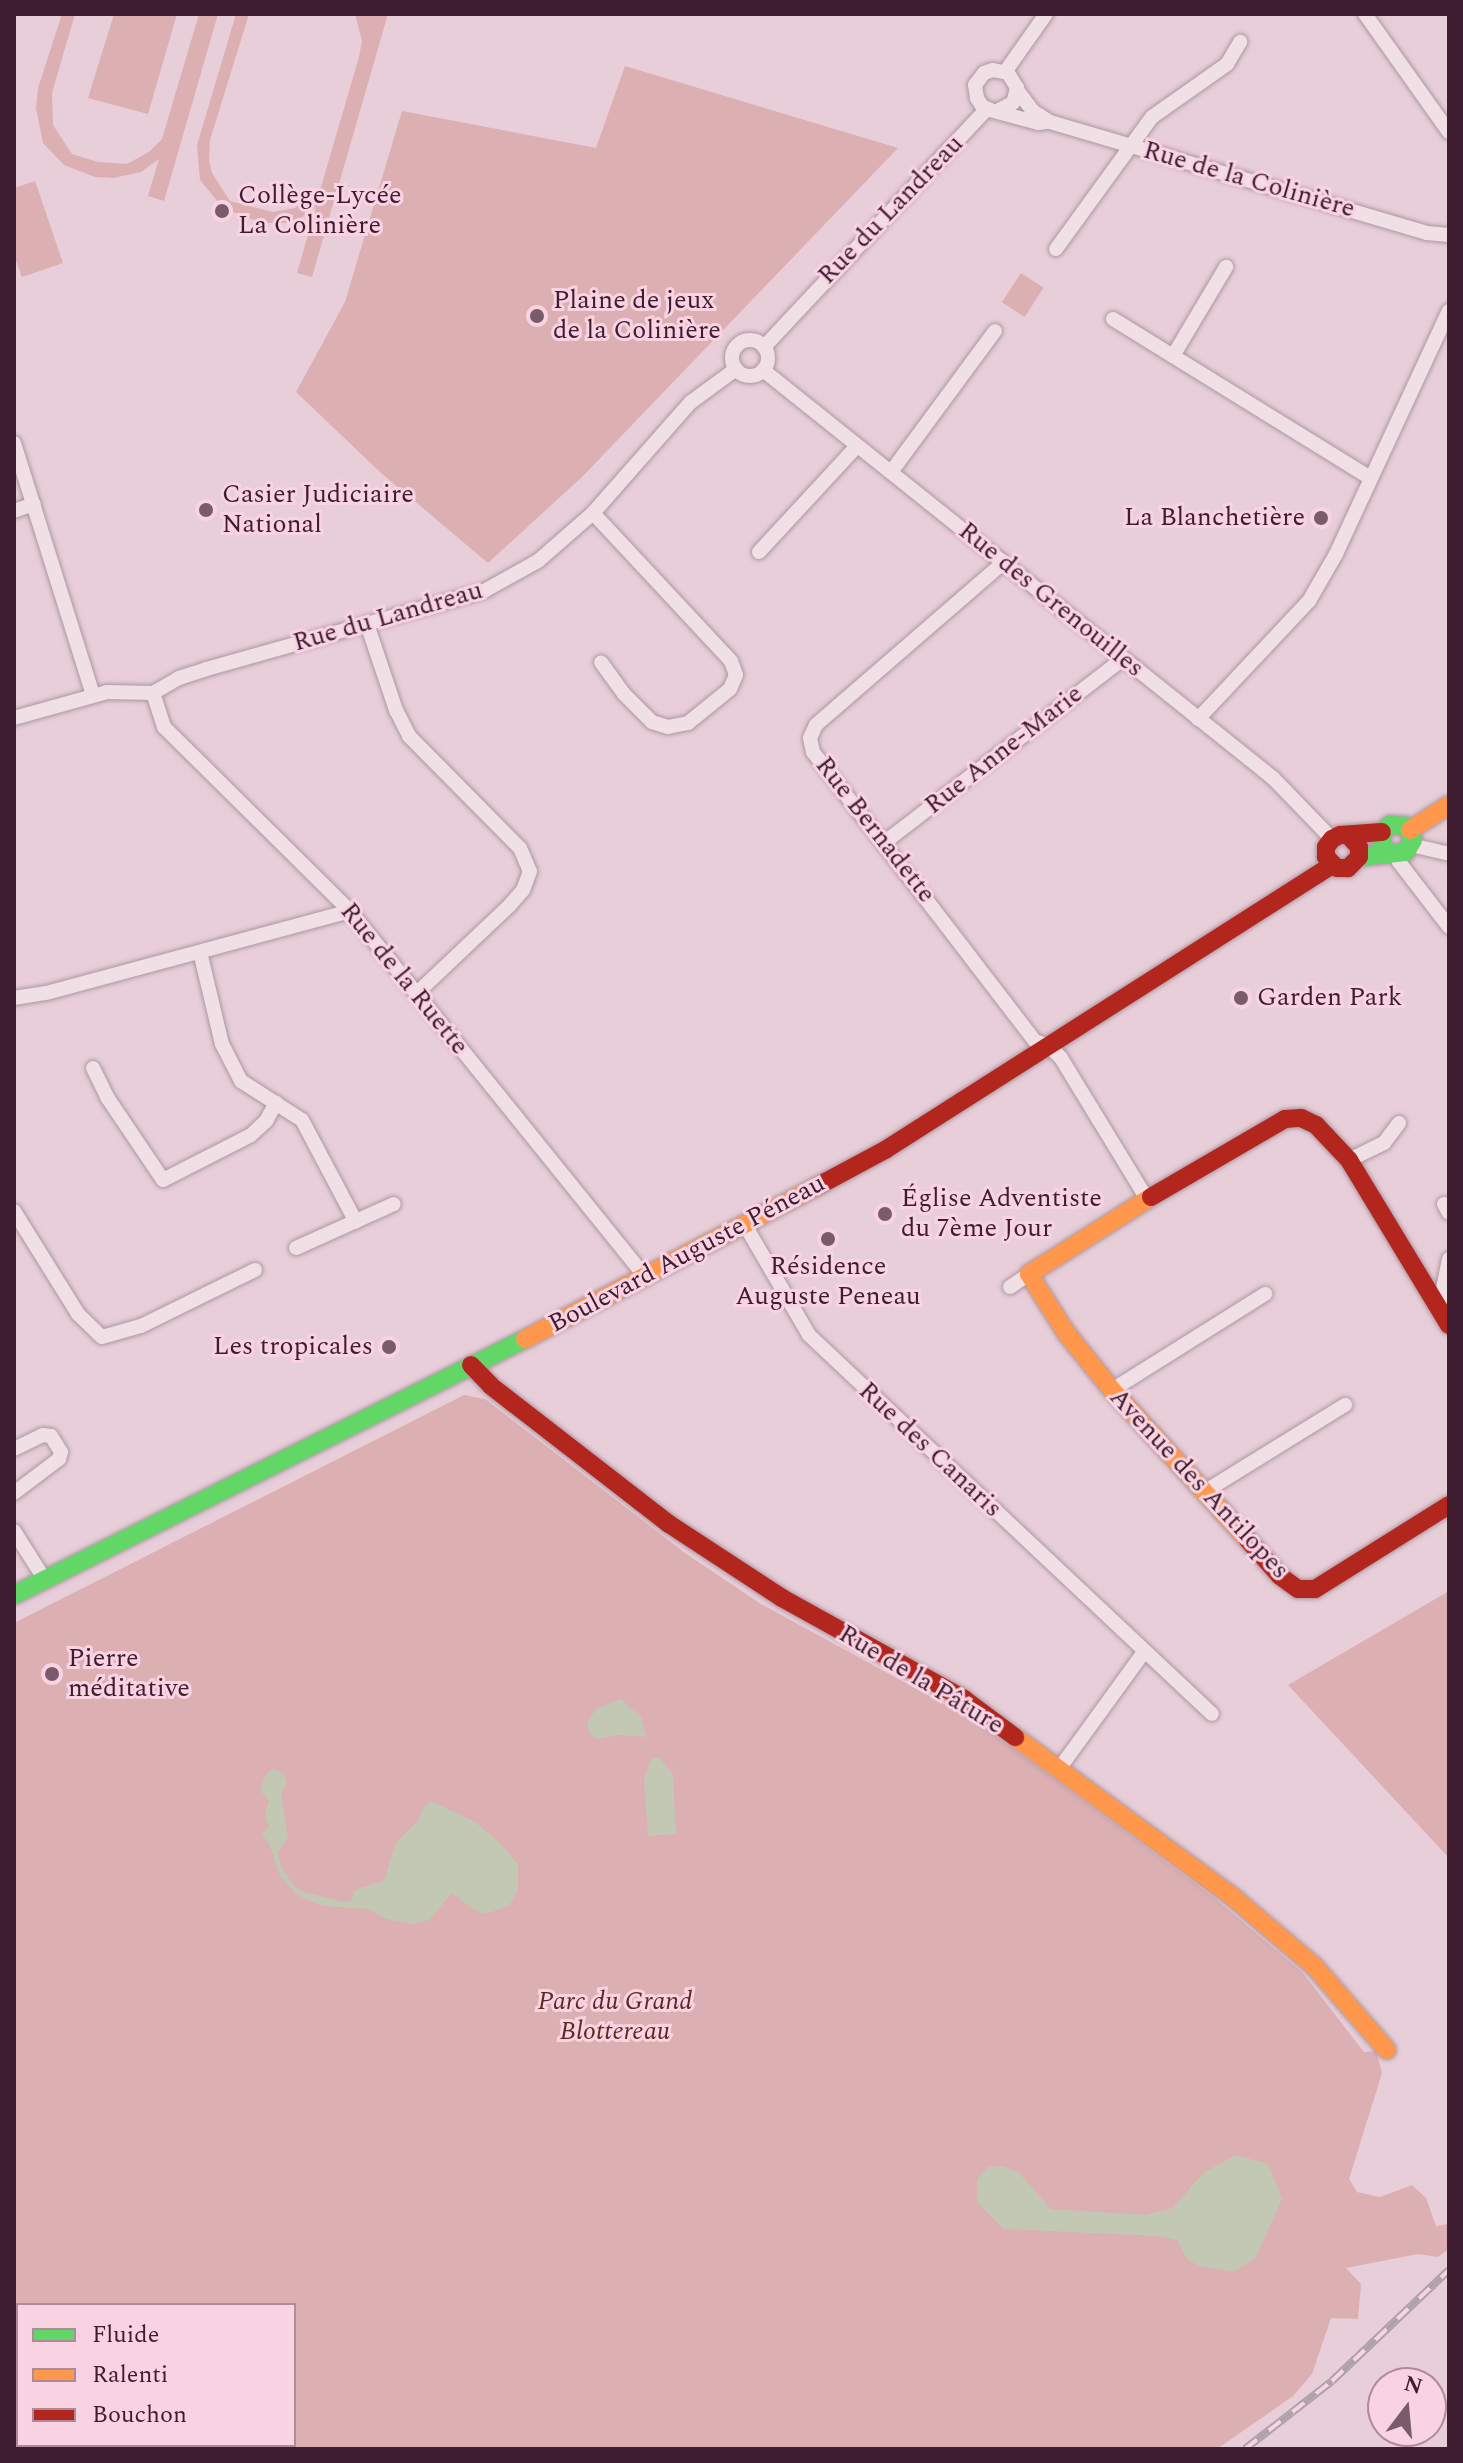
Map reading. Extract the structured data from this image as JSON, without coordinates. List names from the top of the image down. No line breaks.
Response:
{"streets":{"street":["Rue de la Colinière","Rue du Landreau","Rue des Grenouilles","Rue Anne-Marie","Rue Bernadette","Rue de la Ruette","Boulevard Auguste Péneau","Rue des Canaris","Avenue des Antilopes","Rue de la Pâture"]},"crossings":[["Rue de la Colinière","Rue du Landreau"],["Rue du Landreau","Rue des Grenouilles"],["Rue du Landreau","Rue de la Ruette"],["Rue des Grenouilles","Rue Anne-Marie"],["Rue des Grenouilles","Rue Bernadette"],["Rue des Grenouilles","Boulevard Auguste Péneau"],["Rue Anne-Marie","Rue Bernadette"],["Rue Bernadette","Boulevard Auguste Péneau"],["Rue de la Ruette","Boulevard Auguste Péneau"],["Boulevard Auguste Péneau","Rue des Canaris"],["Boulevard Auguste Péneau","Rue de la Pâture"]],"parks":["Parc du Grand Blottereau"],"places":["Collège-Lycée La Colinière","Plaine de jeux de la Colinière","Casier Judiciaire National","La Blanchetière","Garden Park","Église Adventiste du 7ème Jour","Résidence Auguste Peneau","Les tropicales","Pierre méditative"],"legend":["Fluide","Ralenti","Bouchon"],"north":"top"}
